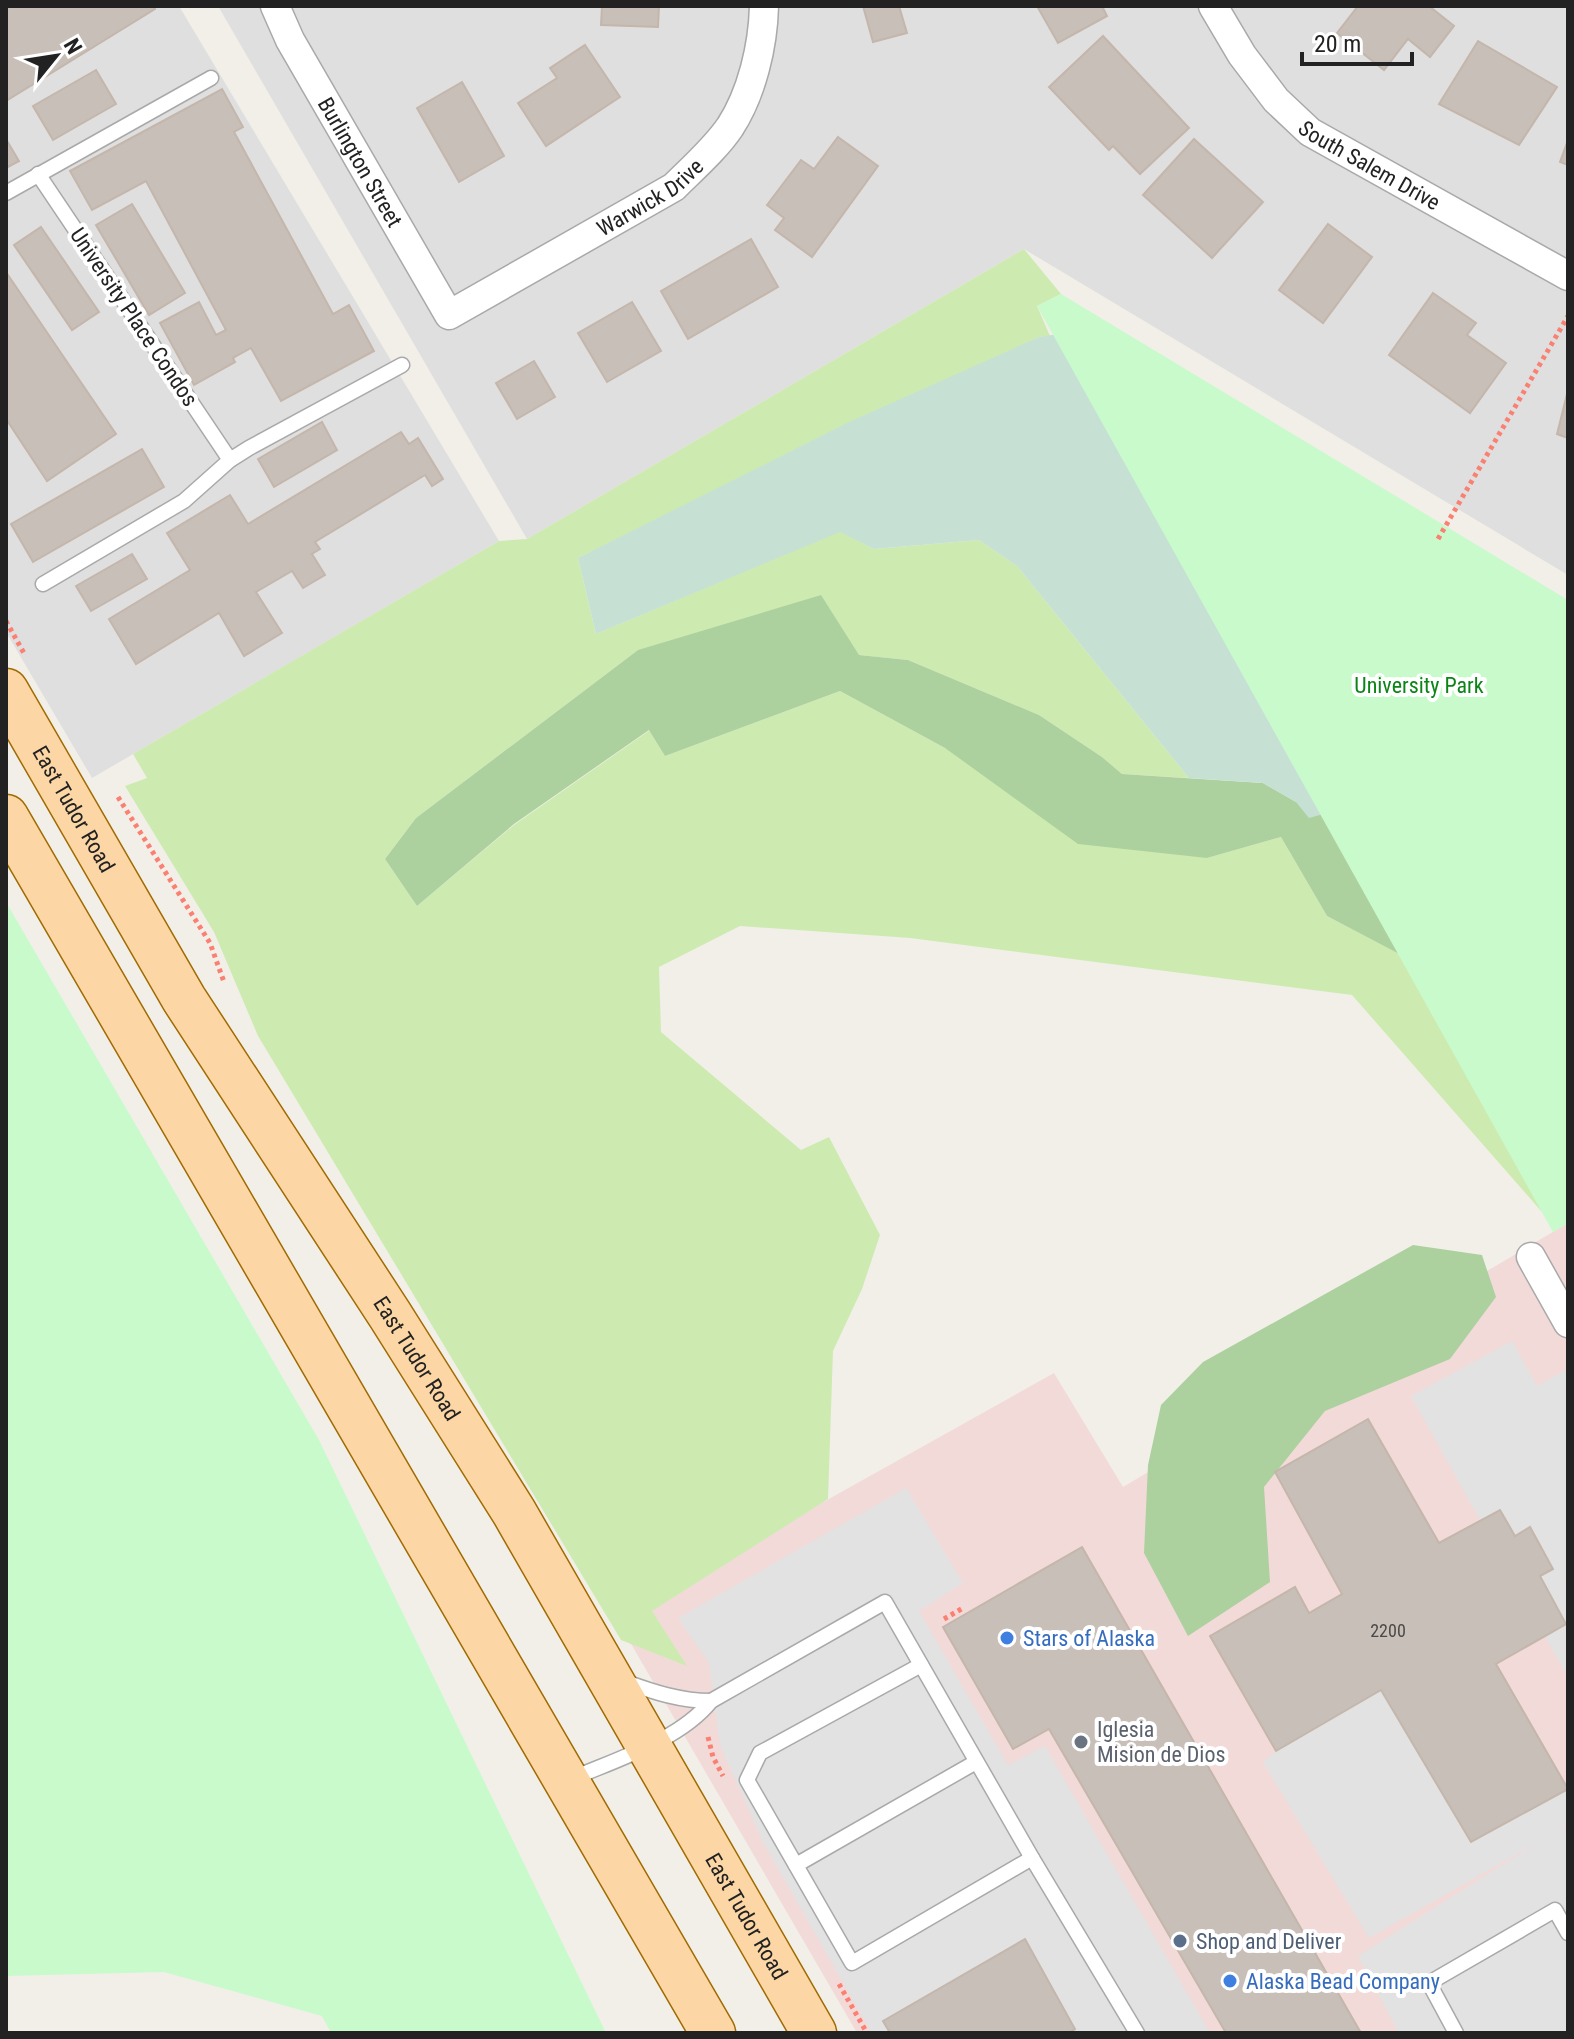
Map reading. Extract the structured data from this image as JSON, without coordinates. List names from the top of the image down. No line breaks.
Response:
{"streets":{"main road":["East Tudor Road"],"street":["Burlington Street","South Salem Drive","Warwick Drive"],"lane":["University Place Condos"]},"crossings":[["Burlington Street","Warwick Drive"]],"parks":["University Park"],"places":["Stars of Alaska","Iglesia Mision de Dios","Shop and Deliver","Alaska Bead Company"],"house_numbers":["2200"],"scale_bar":"20 m","north":"top right"}
